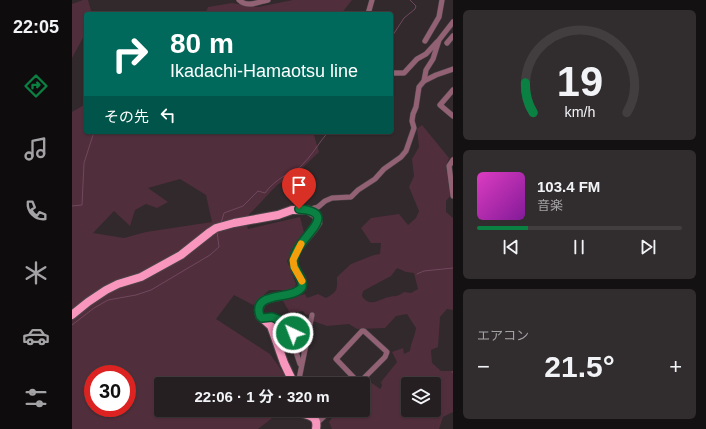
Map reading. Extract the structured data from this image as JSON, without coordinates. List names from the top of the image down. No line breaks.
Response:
{"page":{"tabs":"22:05","turn":["80 m","Ikadachi-Hamaotsu line"],"then":"その先","song":["103.4 FM","音楽"],"tile":"エアコン","heat":["−","21.5°","+"],"limit":"30","trip":"22:06 · 1 分 · 320 m","gauge":["19","km/h"]}}
